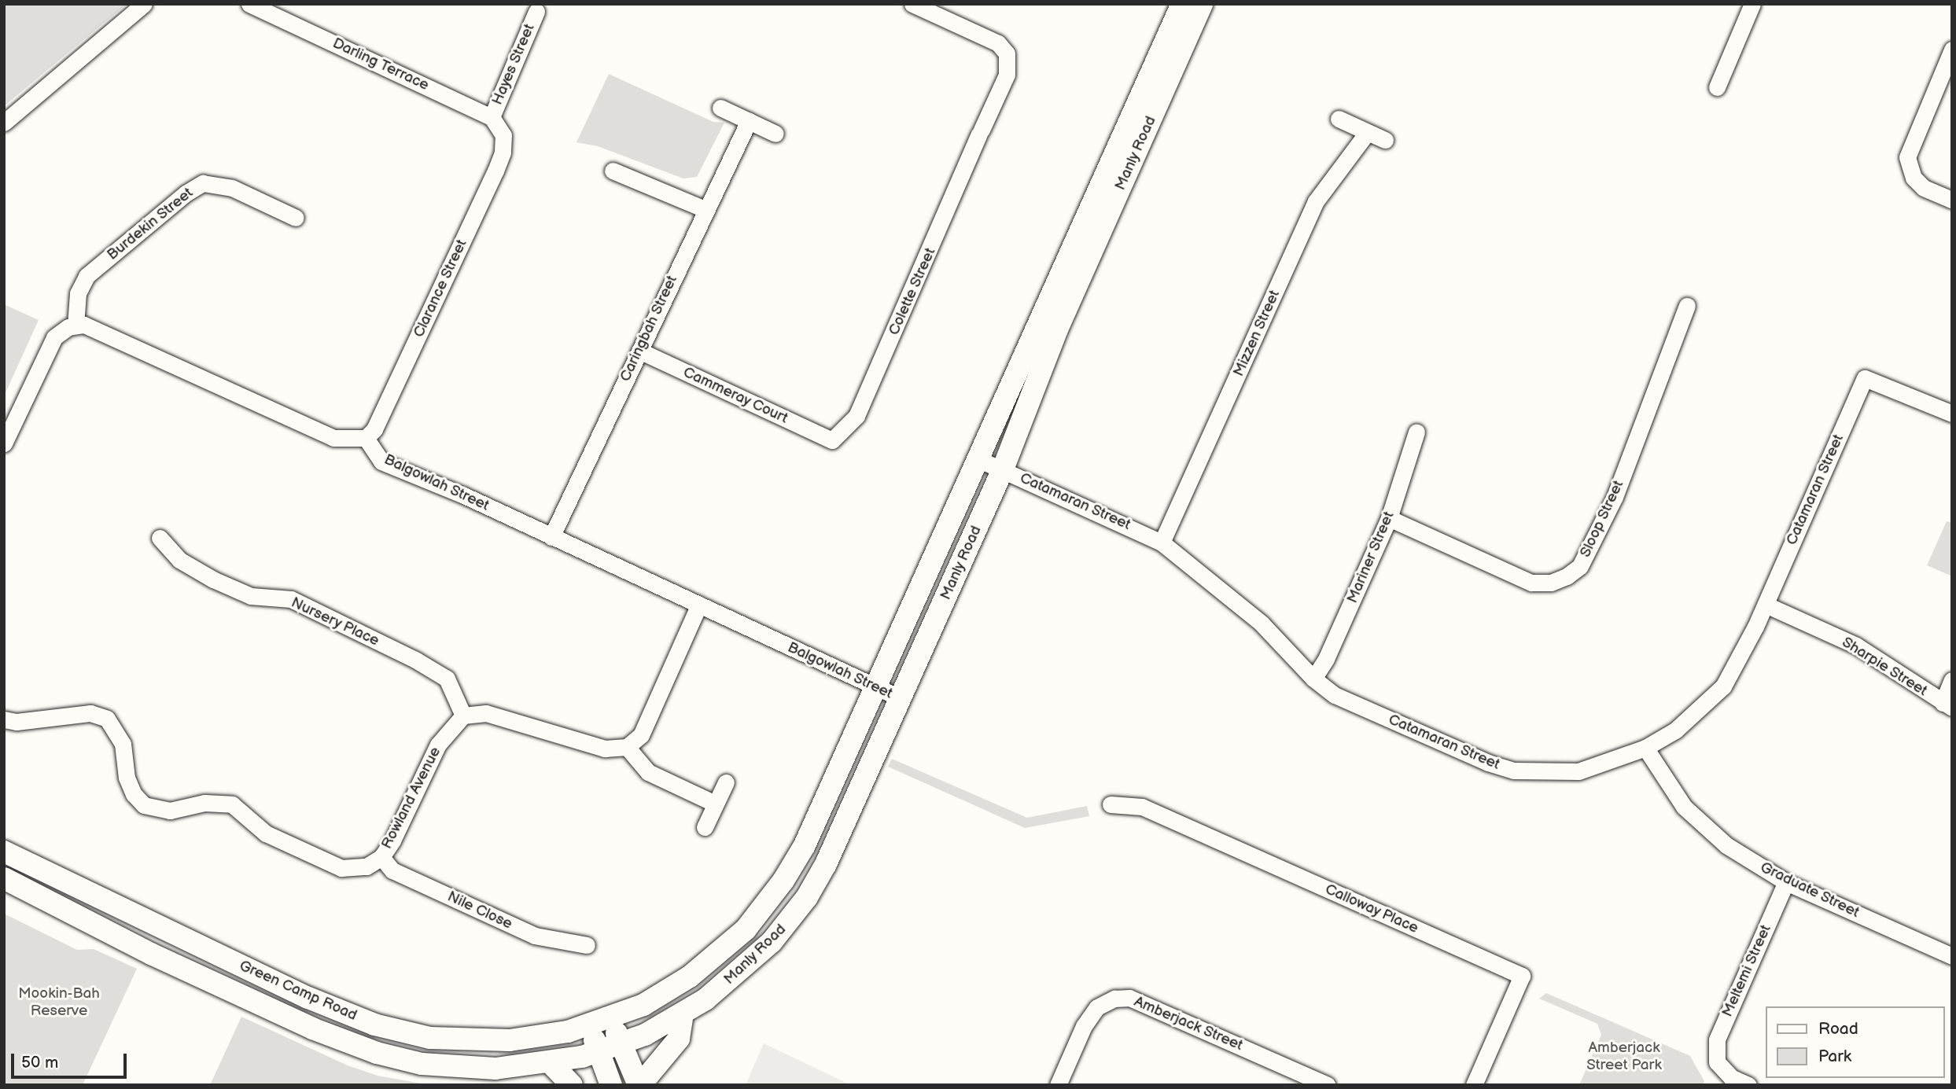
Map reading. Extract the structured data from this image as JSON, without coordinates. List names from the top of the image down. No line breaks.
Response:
{"streets":{"main road":["Manly Road","Green Camp Road"],"street":["Darling Terrace","Hayes Street","Burdekin Street","Clarance Street","Colette Street","Caringbah Street","Mizzen Street","Cammeray Court","Balgowlah Street","Catamaran Street","Sloop Street","Mariner Street","Nursery Place","Sharpie Street","Rowland Avenue","Graduate Street","Calloway Place","Nile Close","Meltemi Street","Amberjack Street"]},"crossings":[["Darling Terrace","Hayes Street"],["Darling Terrace","Clarance Street"],["Hayes Street","Clarance Street"],["Manly Road","Balgowlah Street"],["Manly Road","Catamaran Street"],["Manly Road","Green Camp Road"],["Clarance Street","Balgowlah Street"],["Colette Street","Cammeray Court"],["Caringbah Street","Cammeray Court"],["Caringbah Street","Balgowlah Street"],["Mizzen Street","Catamaran Street"],["Catamaran Street","Mariner Street"],["Catamaran Street","Sharpie Street"],["Catamaran Street","Graduate Street"],["Sloop Street","Mariner Street"],["Nursery Place","Rowland Avenue"],["Rowland Avenue","Nile Close"],["Graduate Street","Meltemi Street"]],"parks":["Mookin-Bah Reserve","Amberjack Street Park"],"legend":["Road","Park"],"scale_bar":"50 m"}
